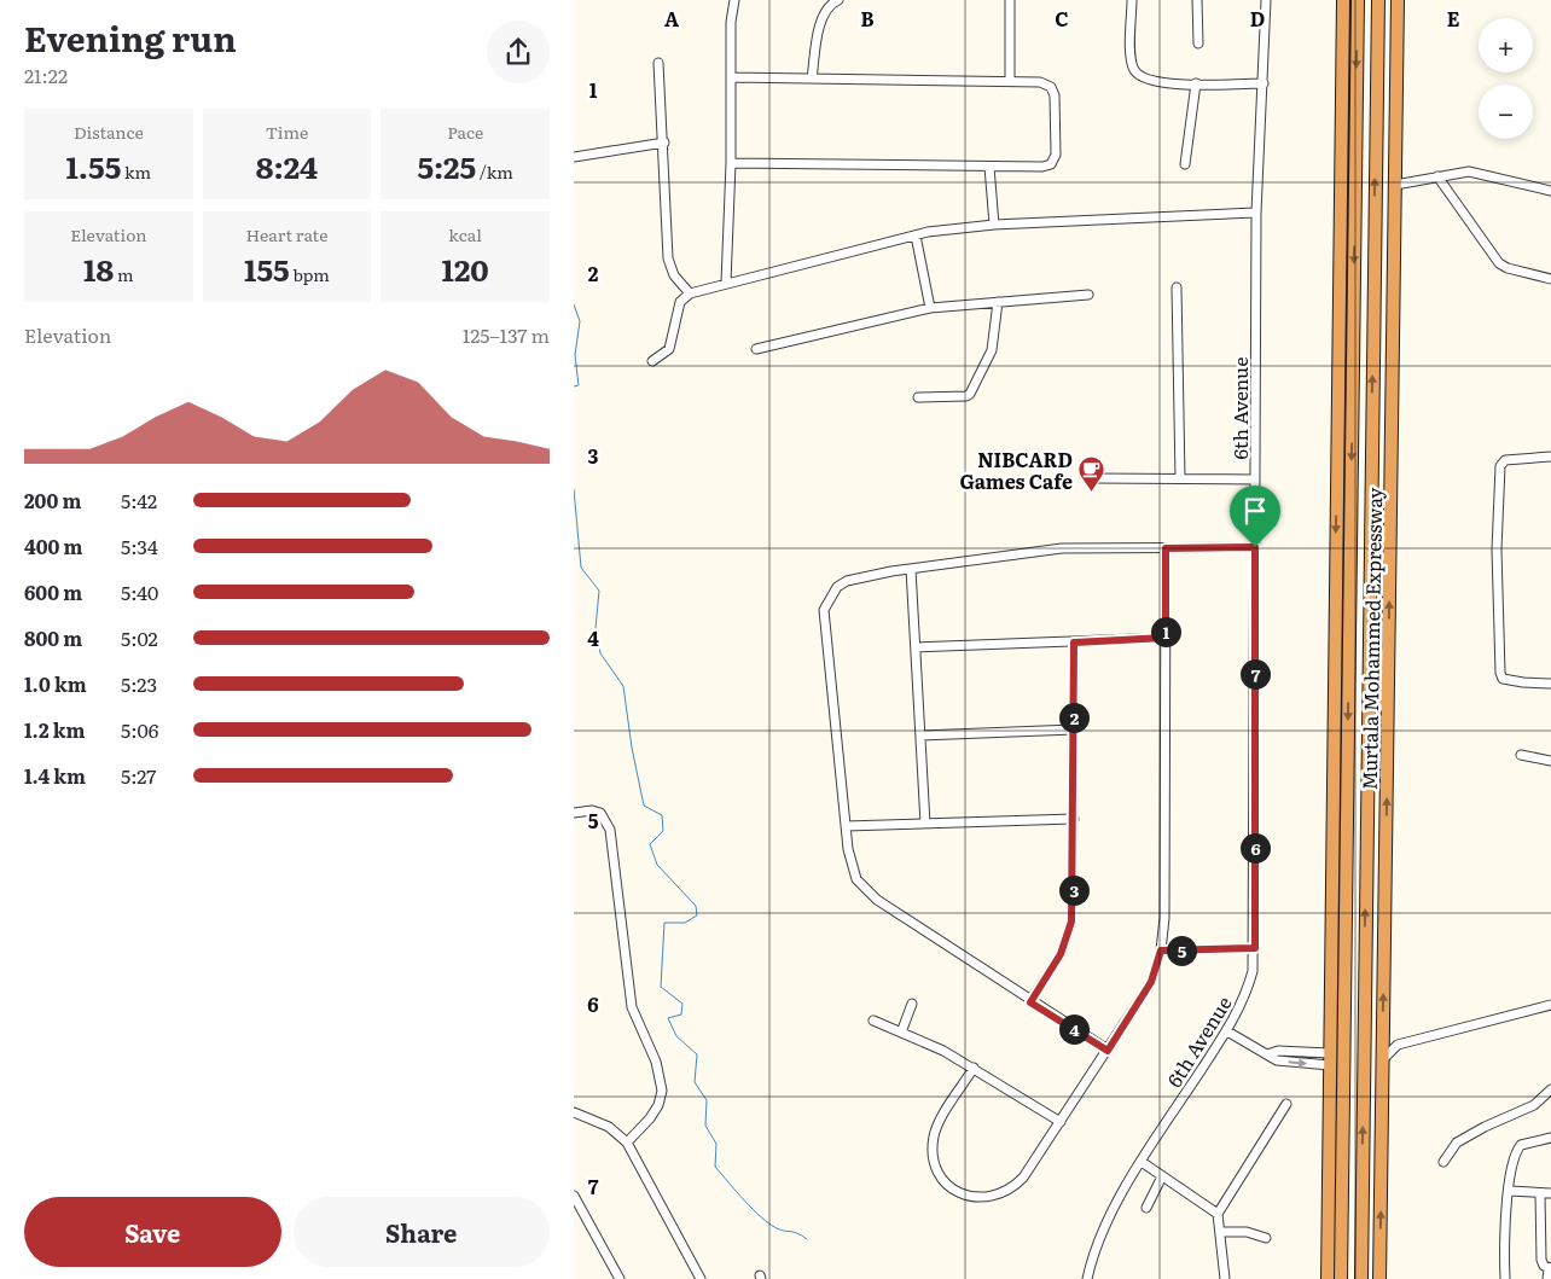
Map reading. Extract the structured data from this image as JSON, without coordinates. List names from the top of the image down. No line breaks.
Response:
{"streets":{"highway":["Murtala Mohammed Expressway"],"street":["6th Avenue"]},"places":{"cafe":["NIBCARD Games Cafe"]},"page":{"heading":["Evening run","21:22"],"map_buttons":["+","−"],"stats":[["Distance","1.55 km"],["Time","8:24"],["Pace","5:25 /km"],["Elevation","18 m"],["Heart rate","155 bpm"],["kcal","120"]],"chart":["Elevation","125–137 m"],"list":[{"name":"200 m","note":"5:42"},{"name":"400 m","note":"5:34"},{"name":"600 m","note":"5:40"},{"name":"800 m","note":"5:02"},{"name":"1.0 km","note":"5:23"},{"name":"1.2 km","note":"5:06"},{"name":"1.4 km","note":"5:27"}],"pins":["1","7","2","6","3","5","4"],"buttons":["Save","Share"]},"grid":{"columns":["A","B","C","D","E"],"rows":["1","2","3","4","5","6","7"]}}
